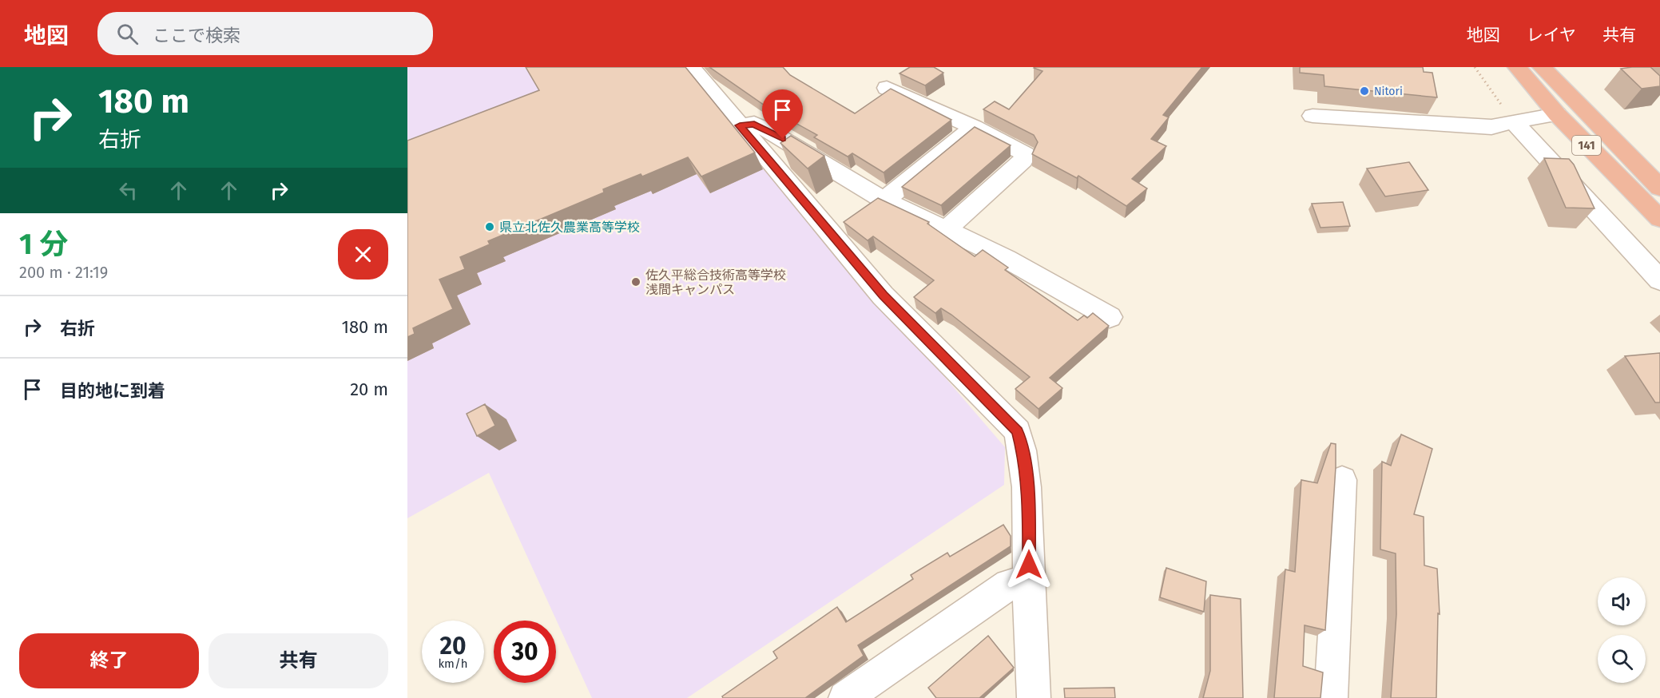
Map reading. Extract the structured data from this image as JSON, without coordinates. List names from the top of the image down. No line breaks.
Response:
{"streets":{"highway":["141"]},"places":["Nitori","県立北佐久農業高等学校","佐久平総合技術高等学校 浅間キャンパス"],"page":{"header":"地図","search":"ここで検索","nav":["地図","レイヤ","共有"],"turn":["180 m","右折"],"heading":["1 分","200 m · 21:19"],"list":[{"name":"右折","value":"180 m"},{"name":"目的地に到着","value":"20 m"}],"speed":"20 km/h","limit":"30","buttons":["終了","共有"]}}
